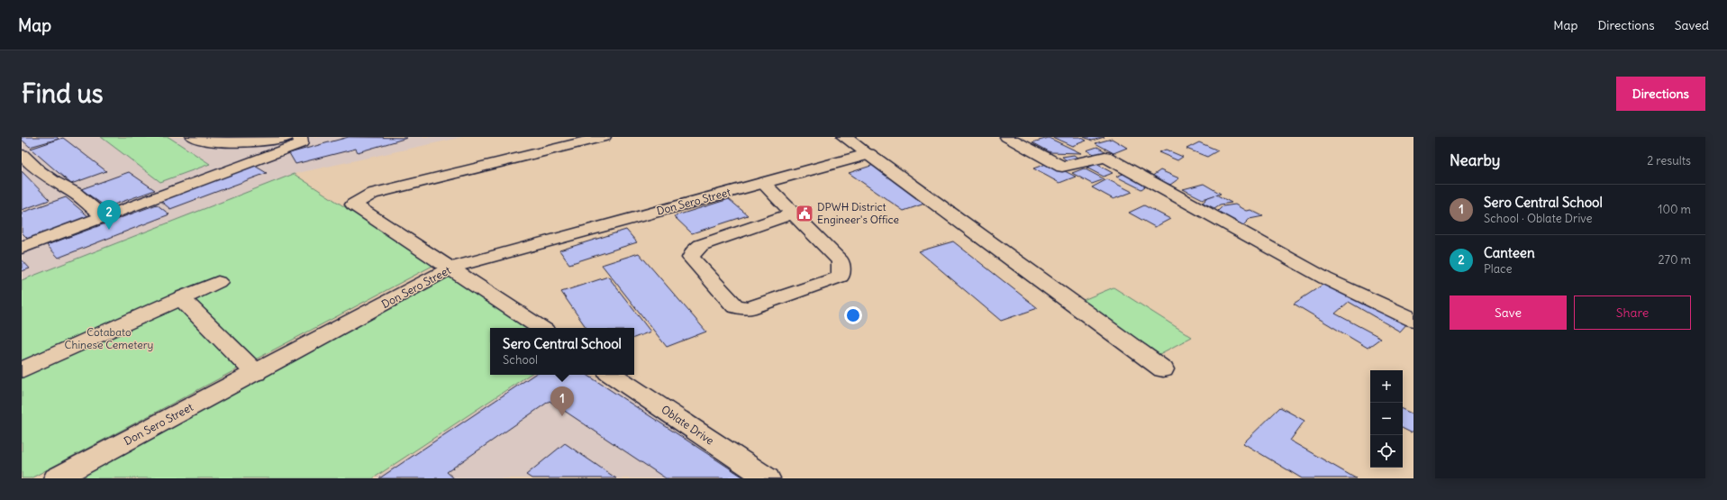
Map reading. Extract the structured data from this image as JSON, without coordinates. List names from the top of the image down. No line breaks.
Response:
{"streets":{"street":["Don Sero Street","Oblate Drive"]},"parks":["Cotabato Chinese Cemetery"],"places":{"public building":["DPWH District Engineer's Office"]},"page":{"header":"Map","nav":["Map","Directions","Saved"],"buttons":["Directions",["Save","Share"]],"title":"Find us","heading":["Nearby","2 results"],"list":[{"mark":"1","name":"Sero Central School","note":"School · Oblate Drive","value":"100 m"},{"mark":"2","name":"Canteen","note":"Place","value":"270 m"}],"pins":["2","1"],"popup":["Sero Central School","School"],"map_buttons":["+","−"]}}
